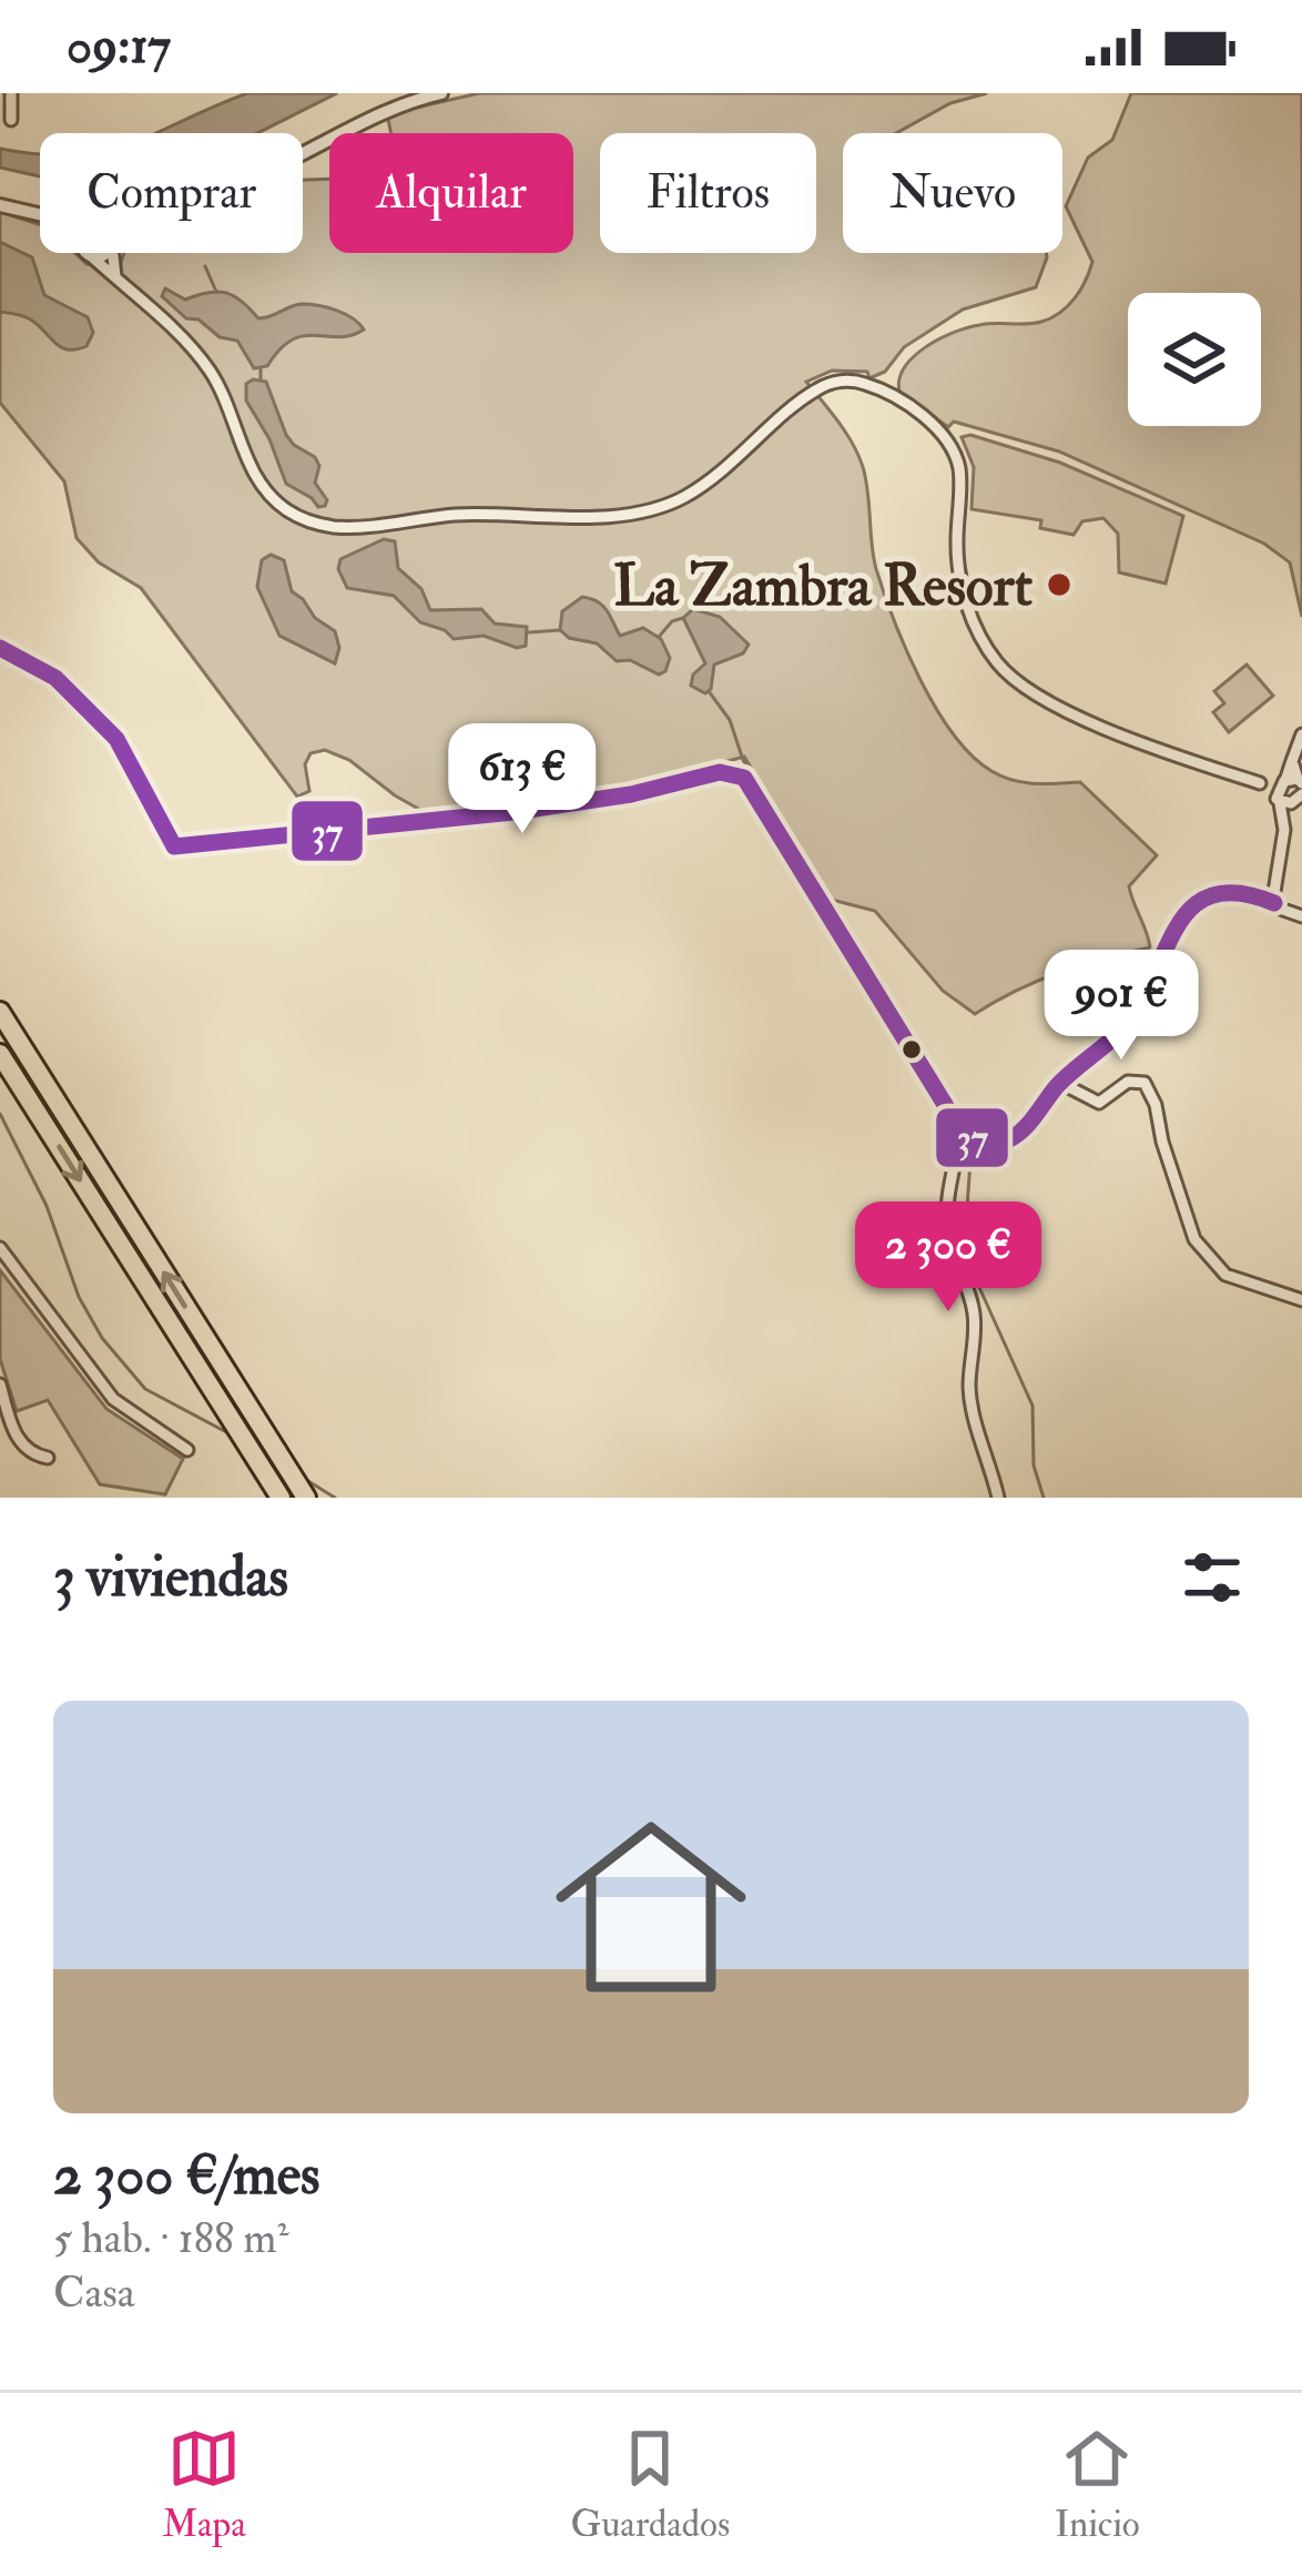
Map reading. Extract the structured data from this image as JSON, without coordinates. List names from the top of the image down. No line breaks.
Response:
{"places":["La Zambra Resort"],"lines":["transit line 37"],"page":{"status":"09:17","chip":["Comprar","Alquilar","Filtros","Nuevo"],"price":["613 €","901 €","2 300 €"],"heading":"3 viviendas","list":[{"name":"2 300 €/mes","note":"5 hab. · 188 m² · Casa"}],"tabs":["Mapa","Guardados","Inicio"]}}
